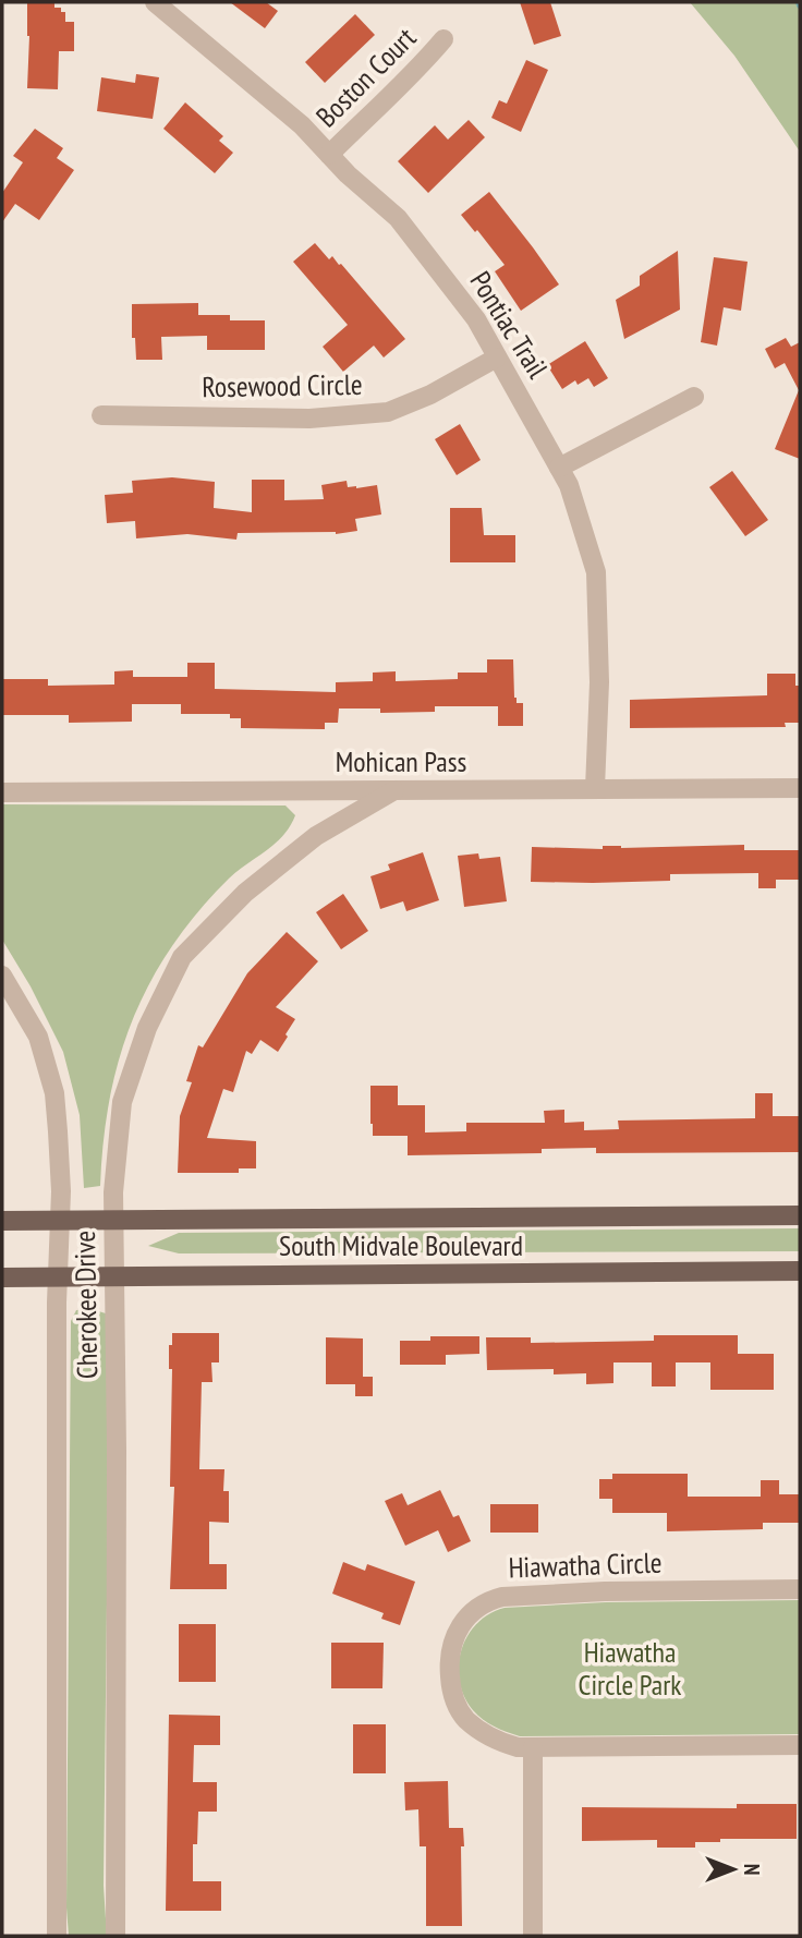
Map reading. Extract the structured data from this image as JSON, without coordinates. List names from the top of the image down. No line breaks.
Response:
{"streets":{"main road":["South Midvale Boulevard"],"street":["Boston Court","Pontiac Trail","Rosewood Circle","Mohican Pass","Cherokee Drive","Hiawatha Circle"]},"crossings":[["Boston Court","Pontiac Trail"],["Pontiac Trail","Rosewood Circle"],["Pontiac Trail","Mohican Pass"],["Mohican Pass","Cherokee Drive"],["South Midvale Boulevard","Cherokee Drive"]],"parks":["Hiawatha Circle Park"],"north":"right"}
